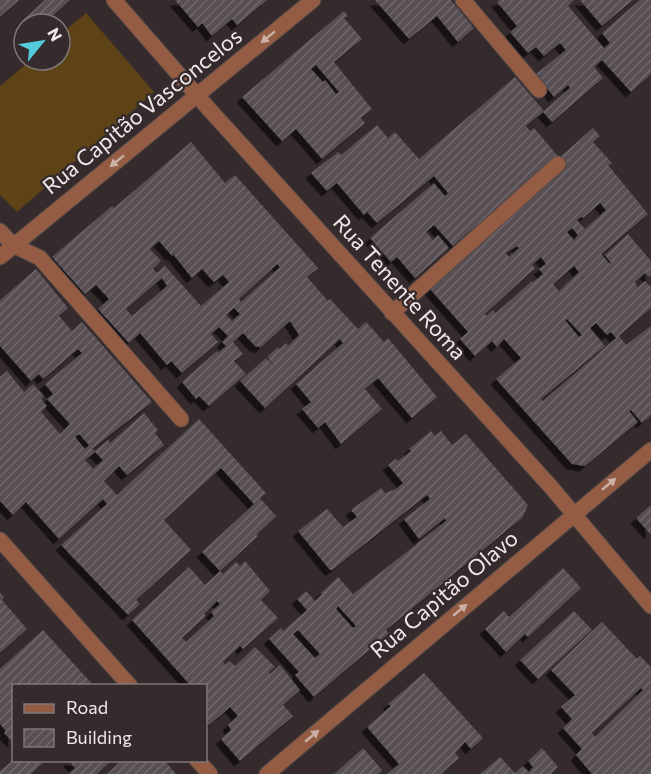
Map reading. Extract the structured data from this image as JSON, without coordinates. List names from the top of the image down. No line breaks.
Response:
{"streets":{"street":["Rua Capitão Vasconcelos","Rua Tenente Roma","Rua Capitão Olavo"]},"crossings":[["Rua Capitão Vasconcelos","Rua Tenente Roma"],["Rua Tenente Roma","Rua Capitão Olavo"]],"one_way":["Rua Capitão Vasconcelos","Rua Capitão Olavo"],"legend":["Road","Building"],"north":"top right"}
